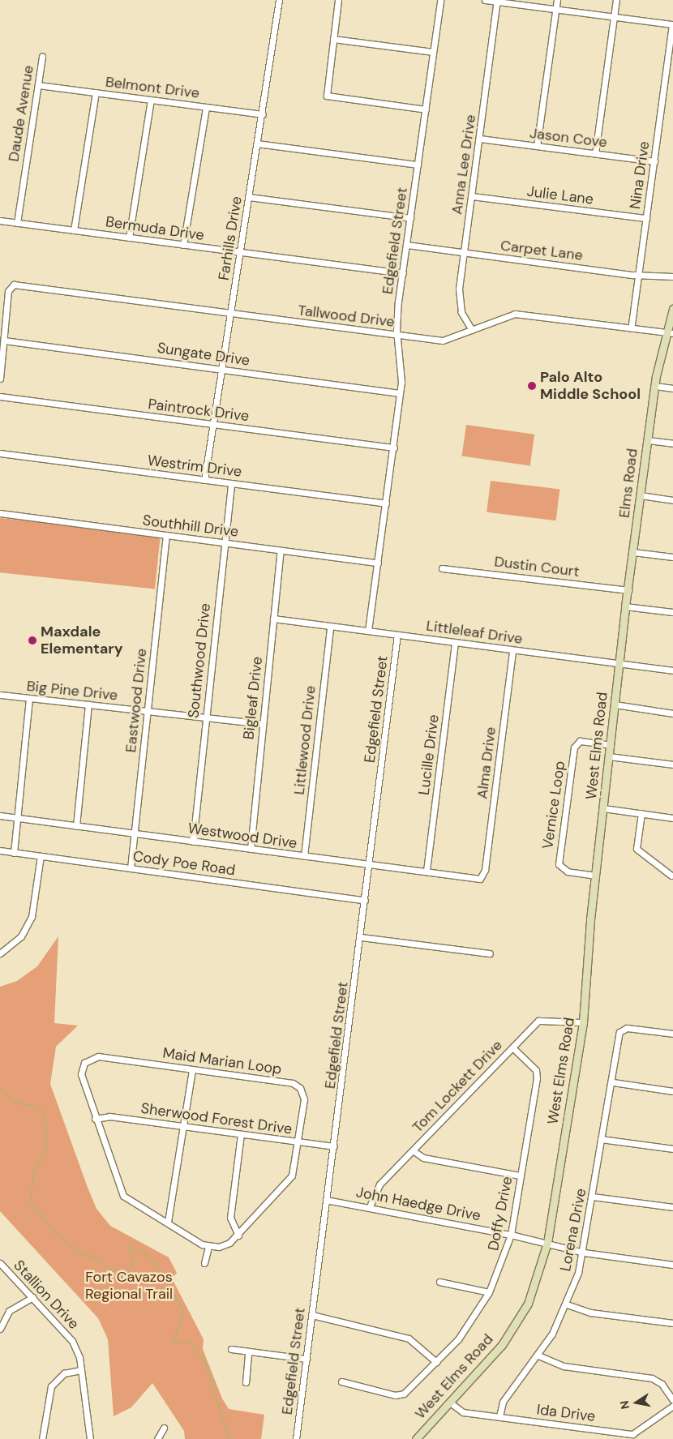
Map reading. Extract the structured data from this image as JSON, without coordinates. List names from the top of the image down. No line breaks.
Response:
{"streets":{"main road":["Elms Road","West Elms Road"],"street":["Belmont Drive","Daude Avenue","Jason Cove","Anna Lee Drive","Nina Drive","Julie Lane","Bermuda Drive","Farhills Drive","Edgefield Street","Carpet Lane","Tallwood Drive","Sungate Drive","Paintrock Drive","Westrim Drive","Southhill Drive","Dustin Court","Littleleaf Drive","Southwood Drive","Big Pine Drive","Bigleaf Drive","Eastwood Drive","Littlewood Drive","Lucille Drive","Alma Drive","Vernice Loop","Westwood Drive","Cody Poe Road","Maid Marian Loop","Tom Lockett Drive","Sherwood Forest Drive","John Haedge Drive","Doffy Drive","Lorena Drive","Stallion Drive","Ida Drive"]},"crossings":[["Belmont Drive","Daude Avenue"],["Belmont Drive","Farhills Drive"],["Daude Avenue","Bermuda Drive"],["Jason Cove","Anna Lee Drive"],["Jason Cove","Nina Drive"],["Anna Lee Drive","Julie Lane"],["Anna Lee Drive","Carpet Lane"],["Anna Lee Drive","Tallwood Drive"],["Nina Drive","Julie Lane"],["Nina Drive","Carpet Lane"],["Nina Drive","Tallwood Drive"],["Bermuda Drive","Farhills Drive"],["Bermuda Drive","Edgefield Street"],["Farhills Drive","Tallwood Drive"],["Farhills Drive","Sungate Drive"],["Farhills Drive","Paintrock Drive"],["Farhills Drive","Westrim Drive"],["Edgefield Street","Carpet Lane"],["Edgefield Street","Tallwood Drive"],["Edgefield Street","Sungate Drive"],["Edgefield Street","Paintrock Drive"],["Edgefield Street","Westrim Drive"],["Edgefield Street","Southhill Drive"],["Edgefield Street","Littleleaf Drive"],["Edgefield Street","Westwood Drive"],["Edgefield Street","Cody Poe Road"],["Edgefield Street","Sherwood Forest Drive"],["Edgefield Street","John Haedge Drive"],["Tallwood Drive","Sungate Drive"],["Tallwood Drive","Elms Road"],["Westrim Drive","Southwood Drive"],["Elms Road","Dustin Court"],["Elms Road","Littleleaf Drive"],["Elms Road","West Elms Road"],["Southhill Drive","Southwood Drive"],["Southhill Drive","Bigleaf Drive"],["Southhill Drive","Eastwood Drive"],["Littleleaf Drive","Bigleaf Drive"],["Littleleaf Drive","Littlewood Drive"],["Littleleaf Drive","West Elms Road"],["Littleleaf Drive","Lucille Drive"],["Littleleaf Drive","Alma Drive"],["Southwood Drive","Big Pine Drive"],["Southwood Drive","Westwood Drive"],["Big Pine Drive","Bigleaf Drive"],["Big Pine Drive","Eastwood Drive"],["Bigleaf Drive","Westwood Drive"],["Eastwood Drive","Westwood Drive"],["Eastwood Drive","Cody Poe Road"],["Littlewood Drive","Westwood Drive"],["West Elms Road","Vernice Loop"],["West Elms Road","Tom Lockett Drive"],["West Elms Road","John Haedge Drive"],["West Elms Road","Ida Drive"],["Lucille Drive","Westwood Drive"],["Alma Drive","Westwood Drive"],["Maid Marian Loop","Sherwood Forest Drive"],["Tom Lockett Drive","John Haedge Drive"],["Tom Lockett Drive","Doffy Drive"],["John Haedge Drive","Doffy Drive"],["John Haedge Drive","Lorena Drive"],["Lorena Drive","Ida Drive"]],"parks":["Fort Cavazos Regional Trail"],"places":["Palo Alto Middle School","Maxdale Elementary"],"north":"left"}
